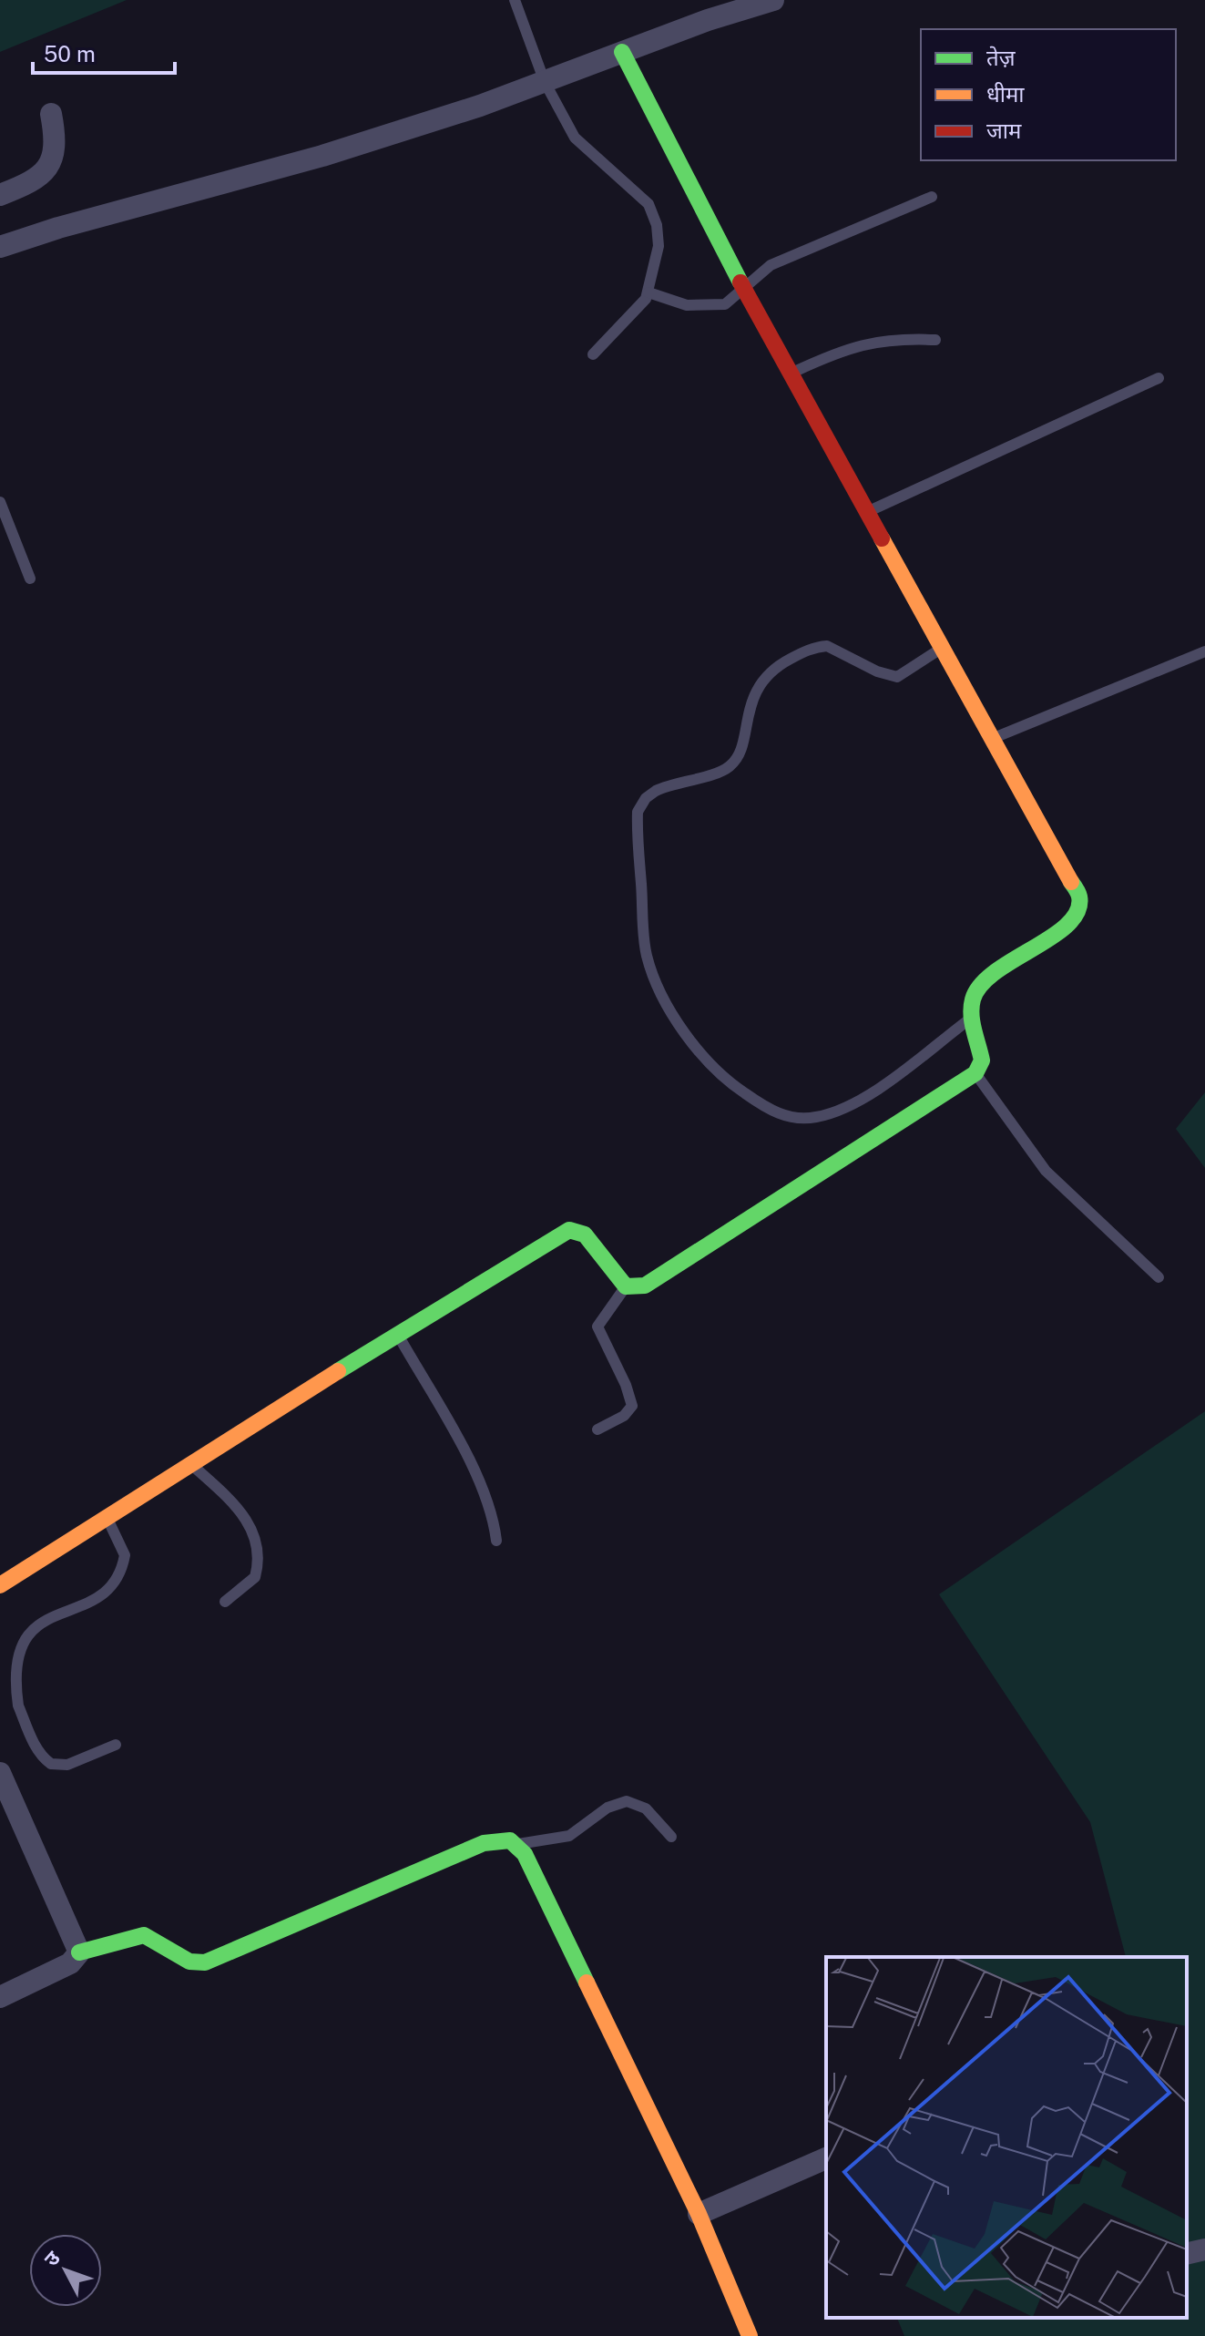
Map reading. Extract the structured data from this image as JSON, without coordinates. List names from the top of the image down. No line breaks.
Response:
{"legend":["तेज़","धीमा","जाम"],"scale_bar":"50 m","north":"top left"}
